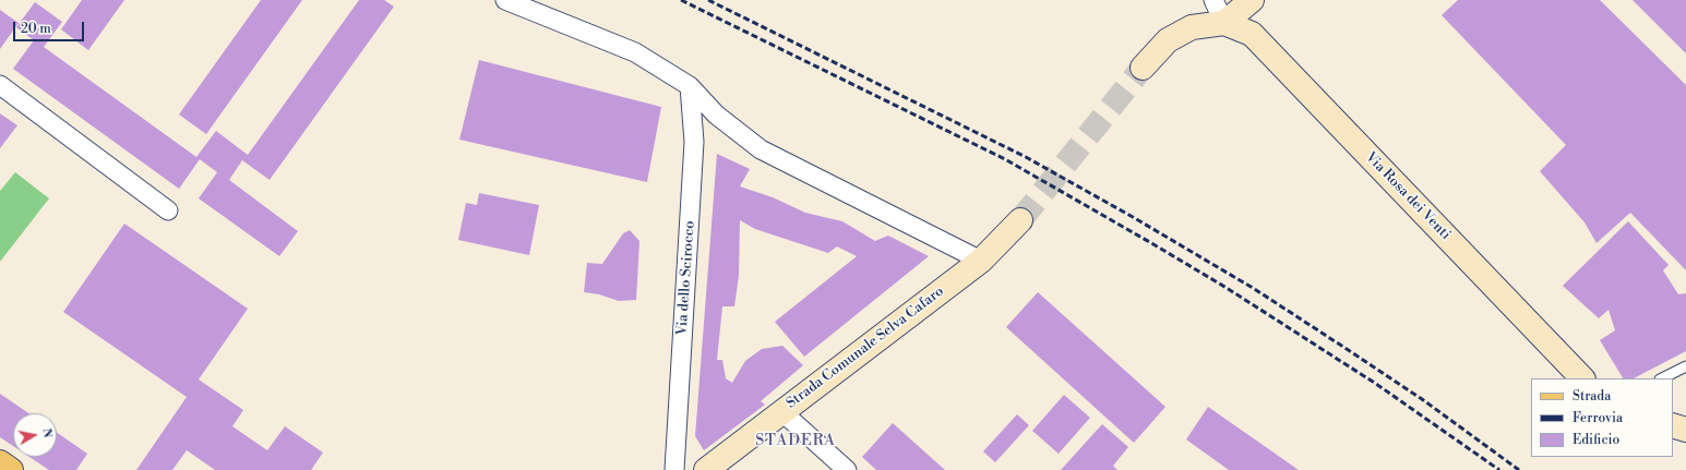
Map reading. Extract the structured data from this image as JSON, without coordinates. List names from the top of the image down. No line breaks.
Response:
{"streets":{"street":["Via Rosa dei Venti","Via dello Scirocco","Strada Comunale Selva Cafaro"]},"districts":["STADERA"],"legend":["Strada","Ferrovia","Edificio"],"scale_bar":"20 m","north":"right"}
